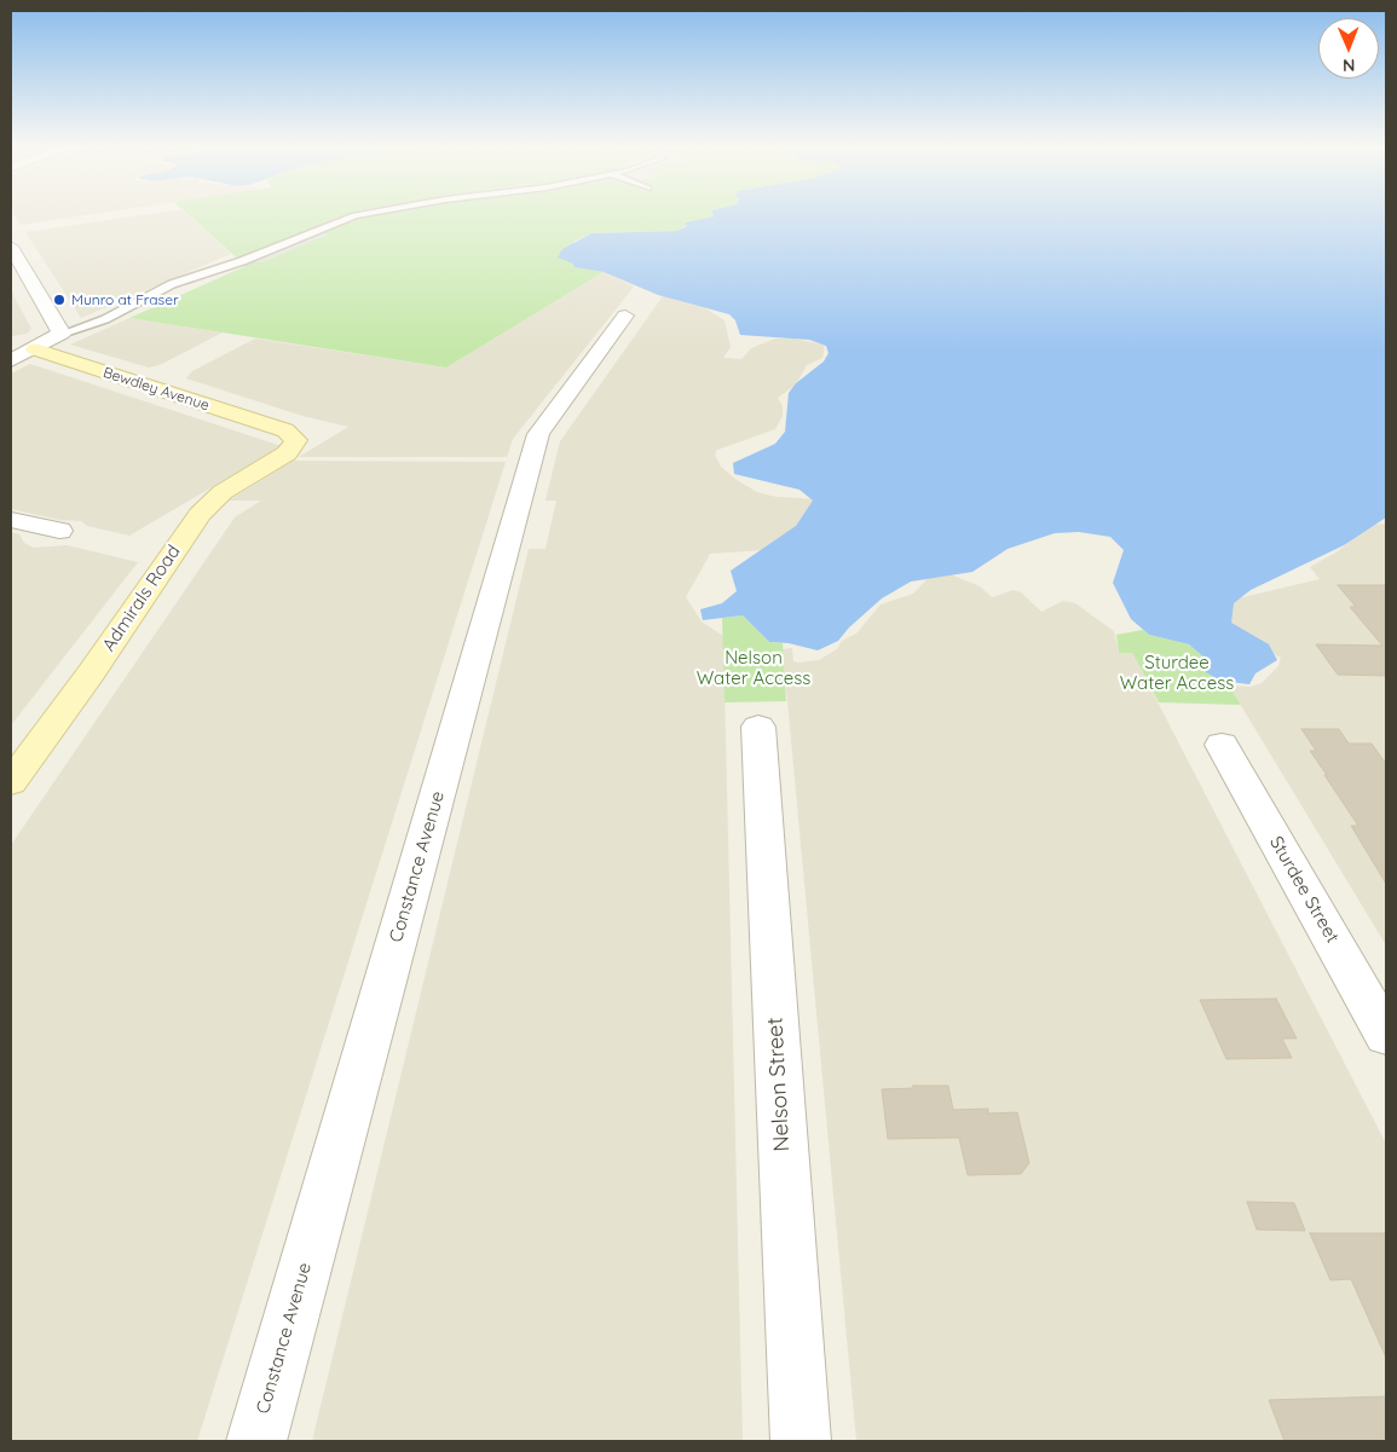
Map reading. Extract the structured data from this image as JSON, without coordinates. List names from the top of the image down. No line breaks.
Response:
{"streets":{"street":["Bewdley Avenue","Admirals Road","Constance Avenue","Sturdee Street","Nelson Street"]},"crossings":[["Bewdley Avenue","Admirals Road"]],"parks":["Nelson Water Access","Sturdee Water Access"],"places":["Munro at Fraser"],"north":"bottom"}
